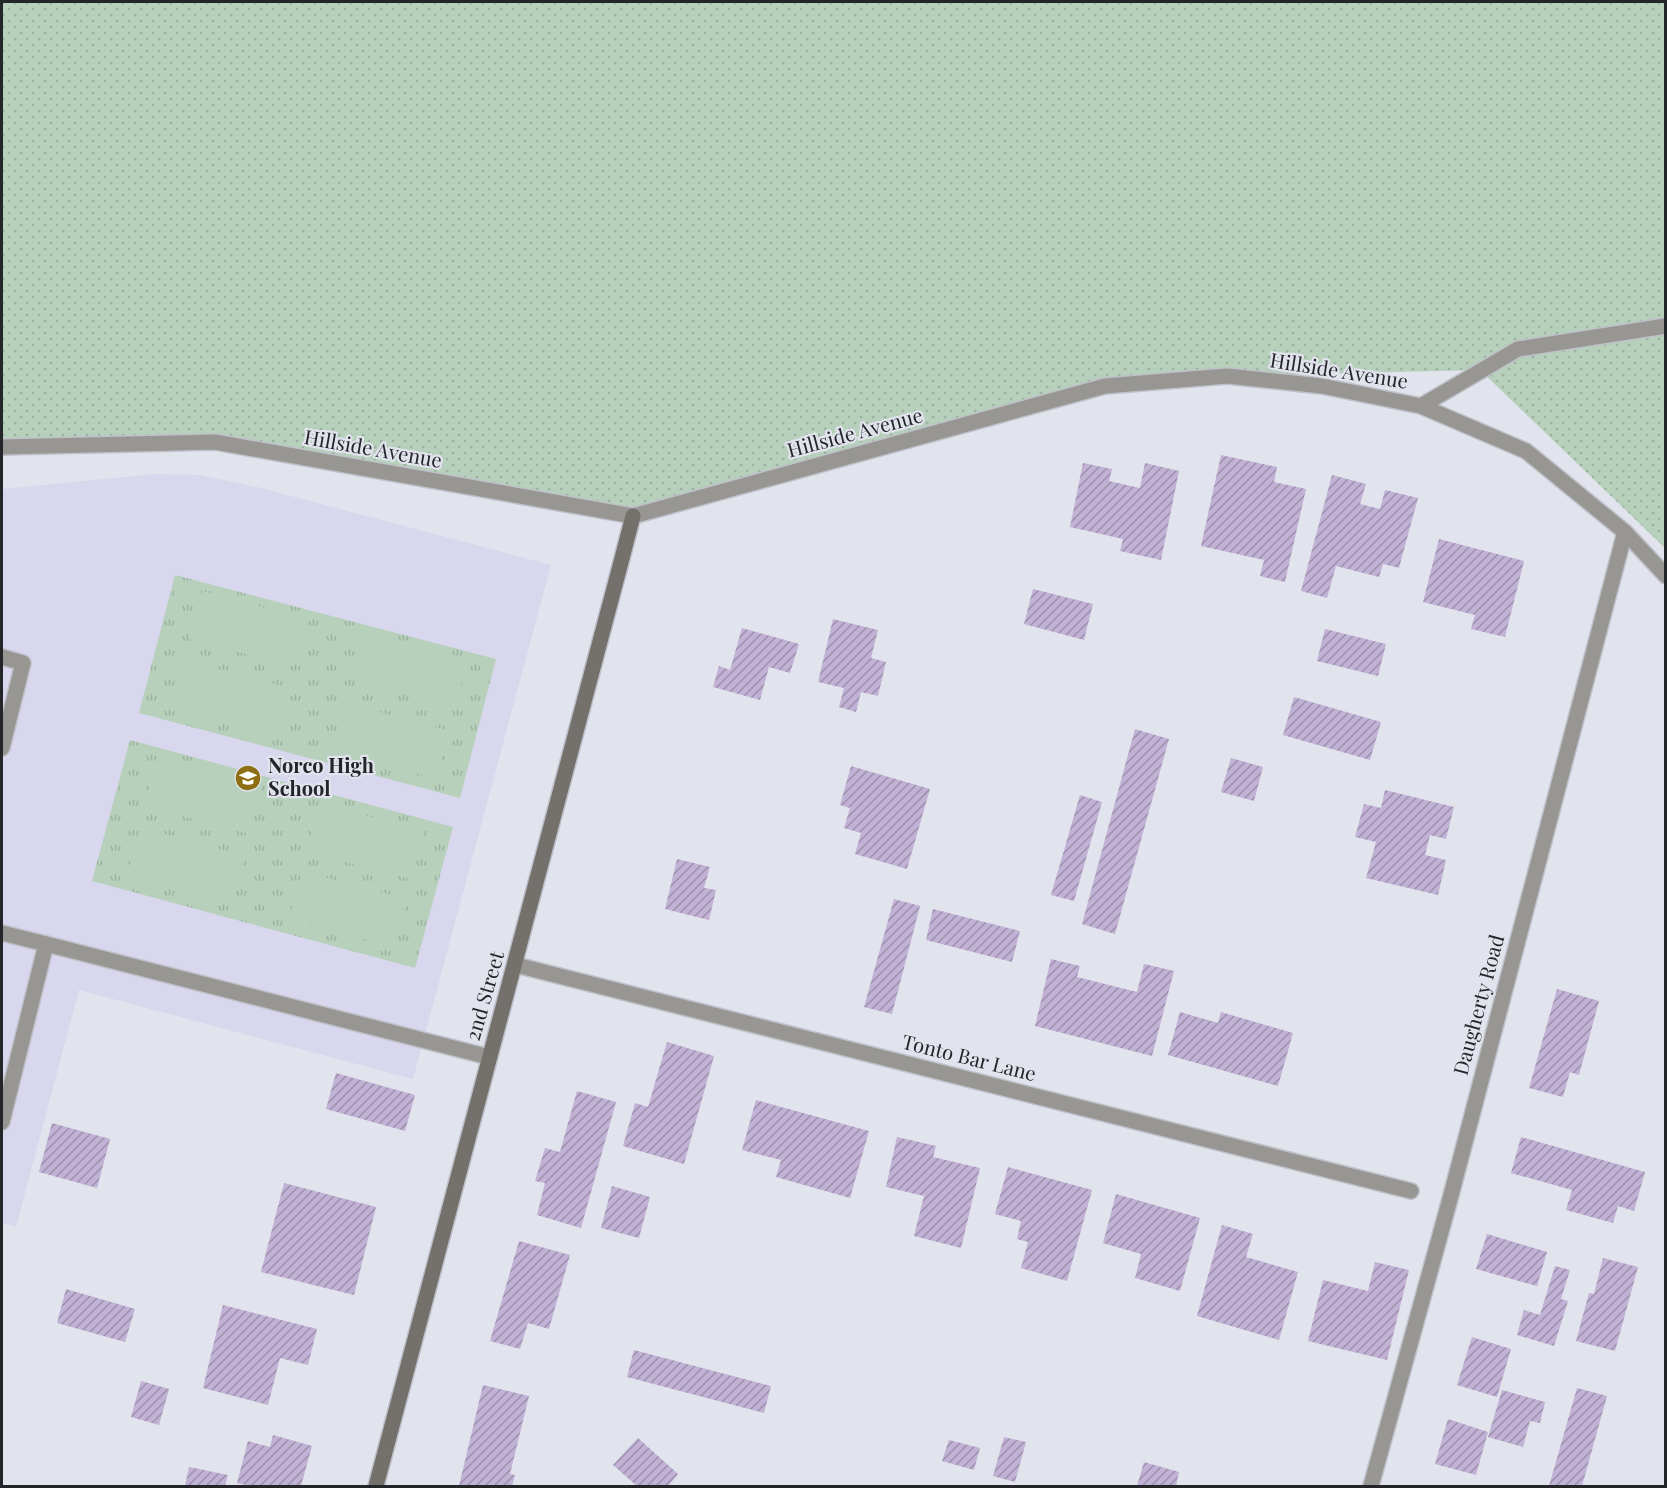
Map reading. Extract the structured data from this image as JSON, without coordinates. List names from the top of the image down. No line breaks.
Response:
{"streets":{"street":["Hillside Avenue","2nd Street","Daugherty Road","Tonto Bar Lane"]},"crossings":[["Hillside Avenue","2nd Street"],["Hillside Avenue","Daugherty Road"],["2nd Street","Tonto Bar Lane"]],"places":{"school or university":["Norco High School"]}}
